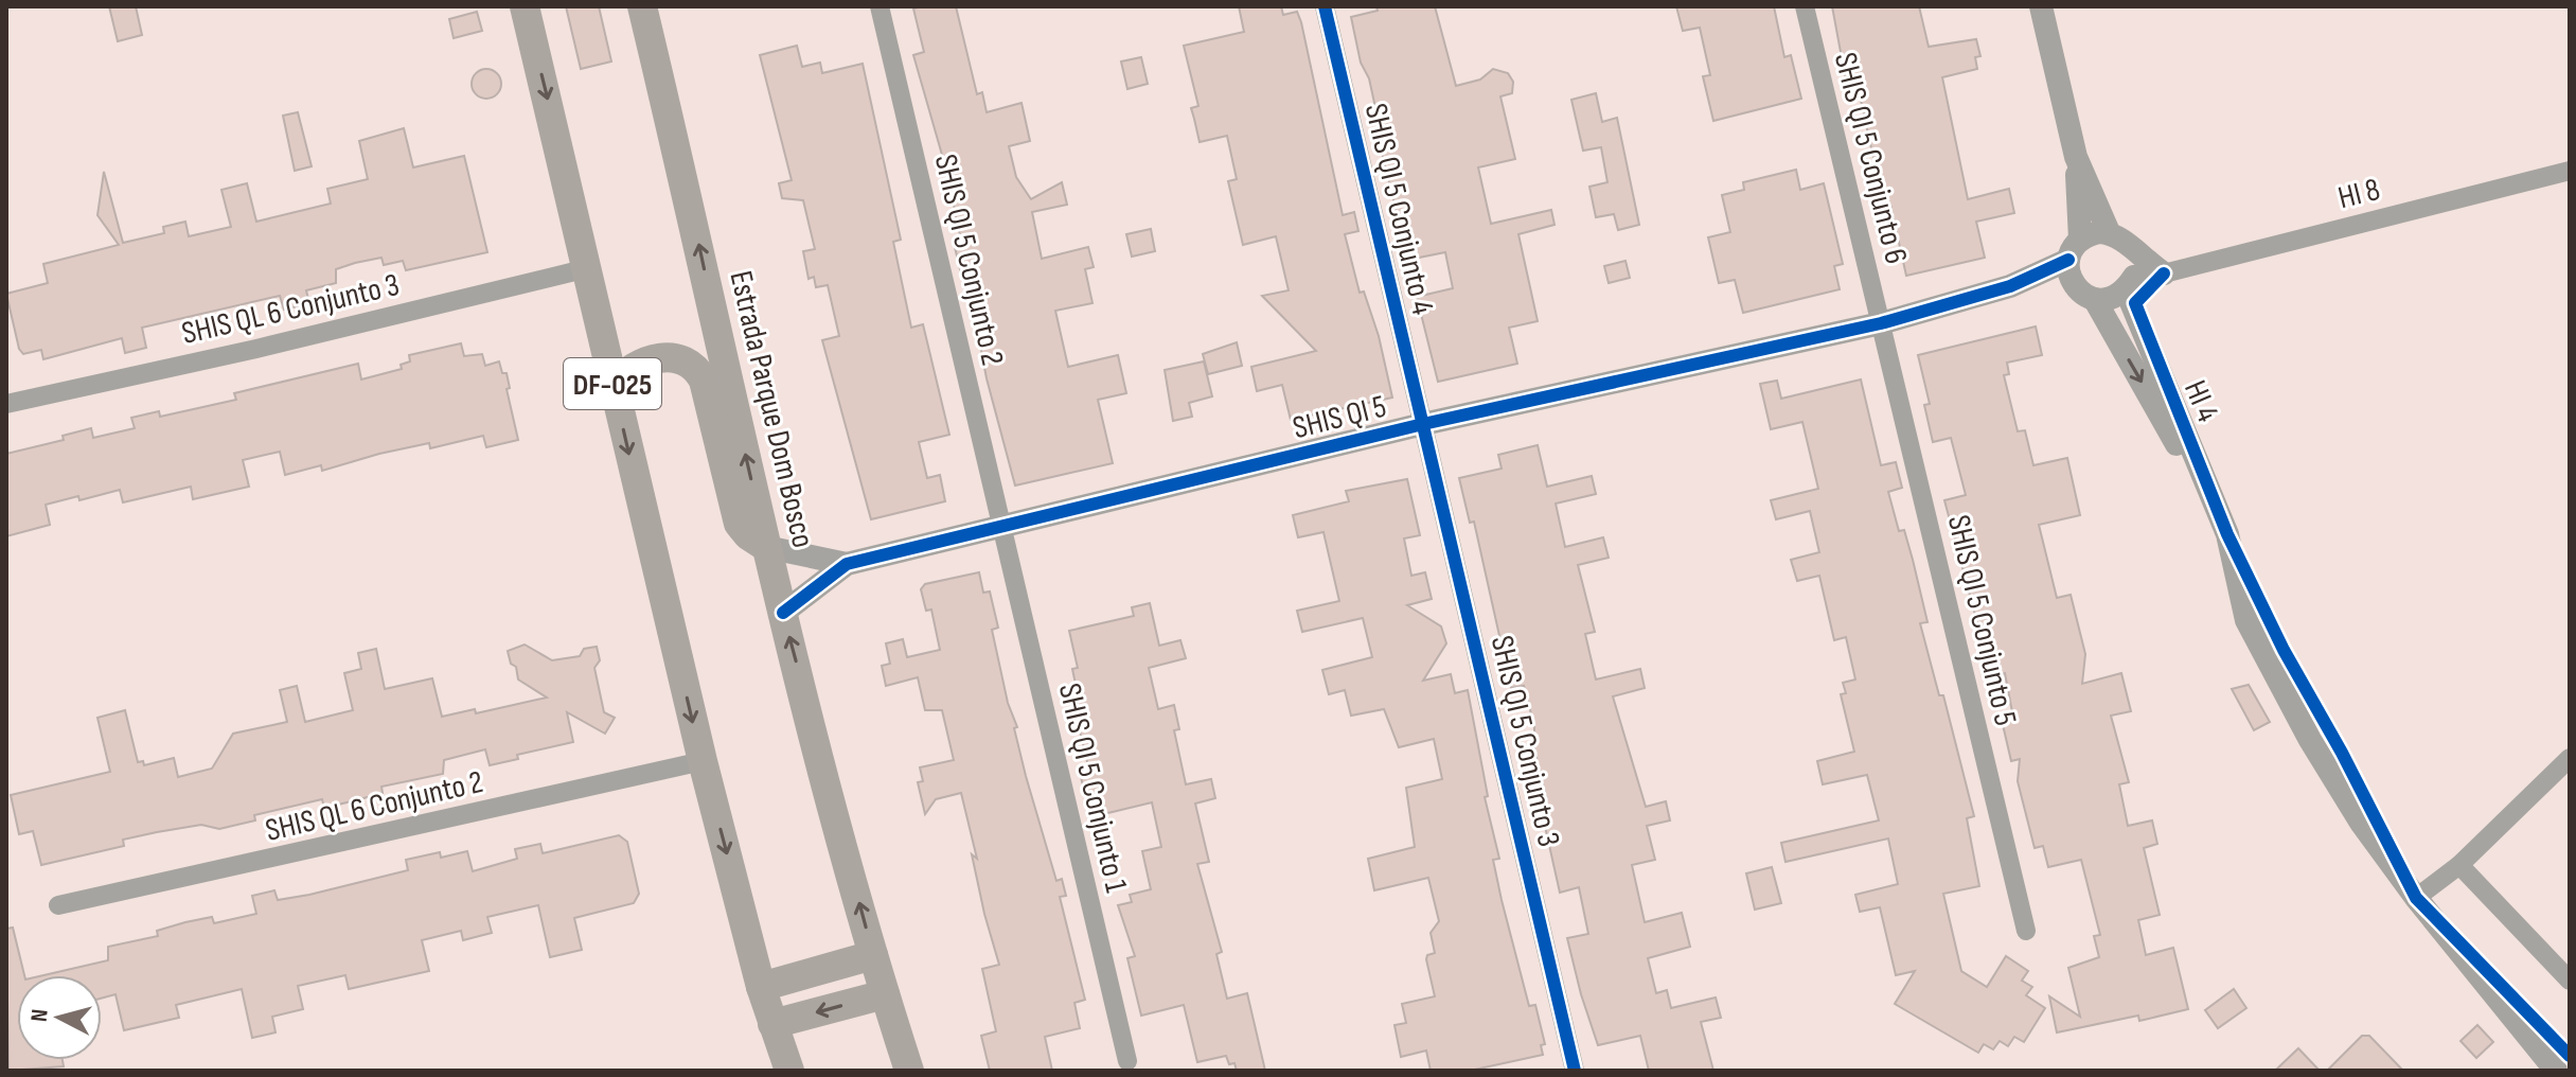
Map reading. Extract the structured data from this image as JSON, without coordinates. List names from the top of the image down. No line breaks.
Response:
{"streets":{"main road":["DF-025","Estrada Parque Dom Bosco"],"street":["SHIS QI 5 Conjunto 6","HI 8","SHIS QI 5 Conjunto 4","SHIS QI 5 Conjunto 2","SHIS QL 6 Conjunto 3","HI 4","SHIS QI 5","SHIS QI 5 Conjunto 5","SHIS QI 5 Conjunto 3","SHIS QI 5 Conjunto 1","SHIS QL 6 Conjunto 2"]},"crossings":[["SHIS QI 5 Conjunto 6","SHIS QI 5"],["SHIS QI 5 Conjunto 6","SHIS QI 5 Conjunto 5"],["HI 8","SHIS QI 5"],["SHIS QI 5 Conjunto 4","SHIS QI 5"],["SHIS QI 5 Conjunto 4","SHIS QI 5 Conjunto 3"],["SHIS QI 5 Conjunto 2","SHIS QI 5"],["SHIS QI 5 Conjunto 2","SHIS QI 5 Conjunto 1"],["SHIS QL 6 Conjunto 3","DF-025"],["DF-025","SHIS QL 6 Conjunto 2"],["HI 4","SHIS QI 5"],["Estrada Parque Dom Bosco","SHIS QI 5"],["SHIS QI 5","SHIS QI 5 Conjunto 5"],["SHIS QI 5","SHIS QI 5 Conjunto 3"],["SHIS QI 5","SHIS QI 5 Conjunto 1"]],"north":"left"}
